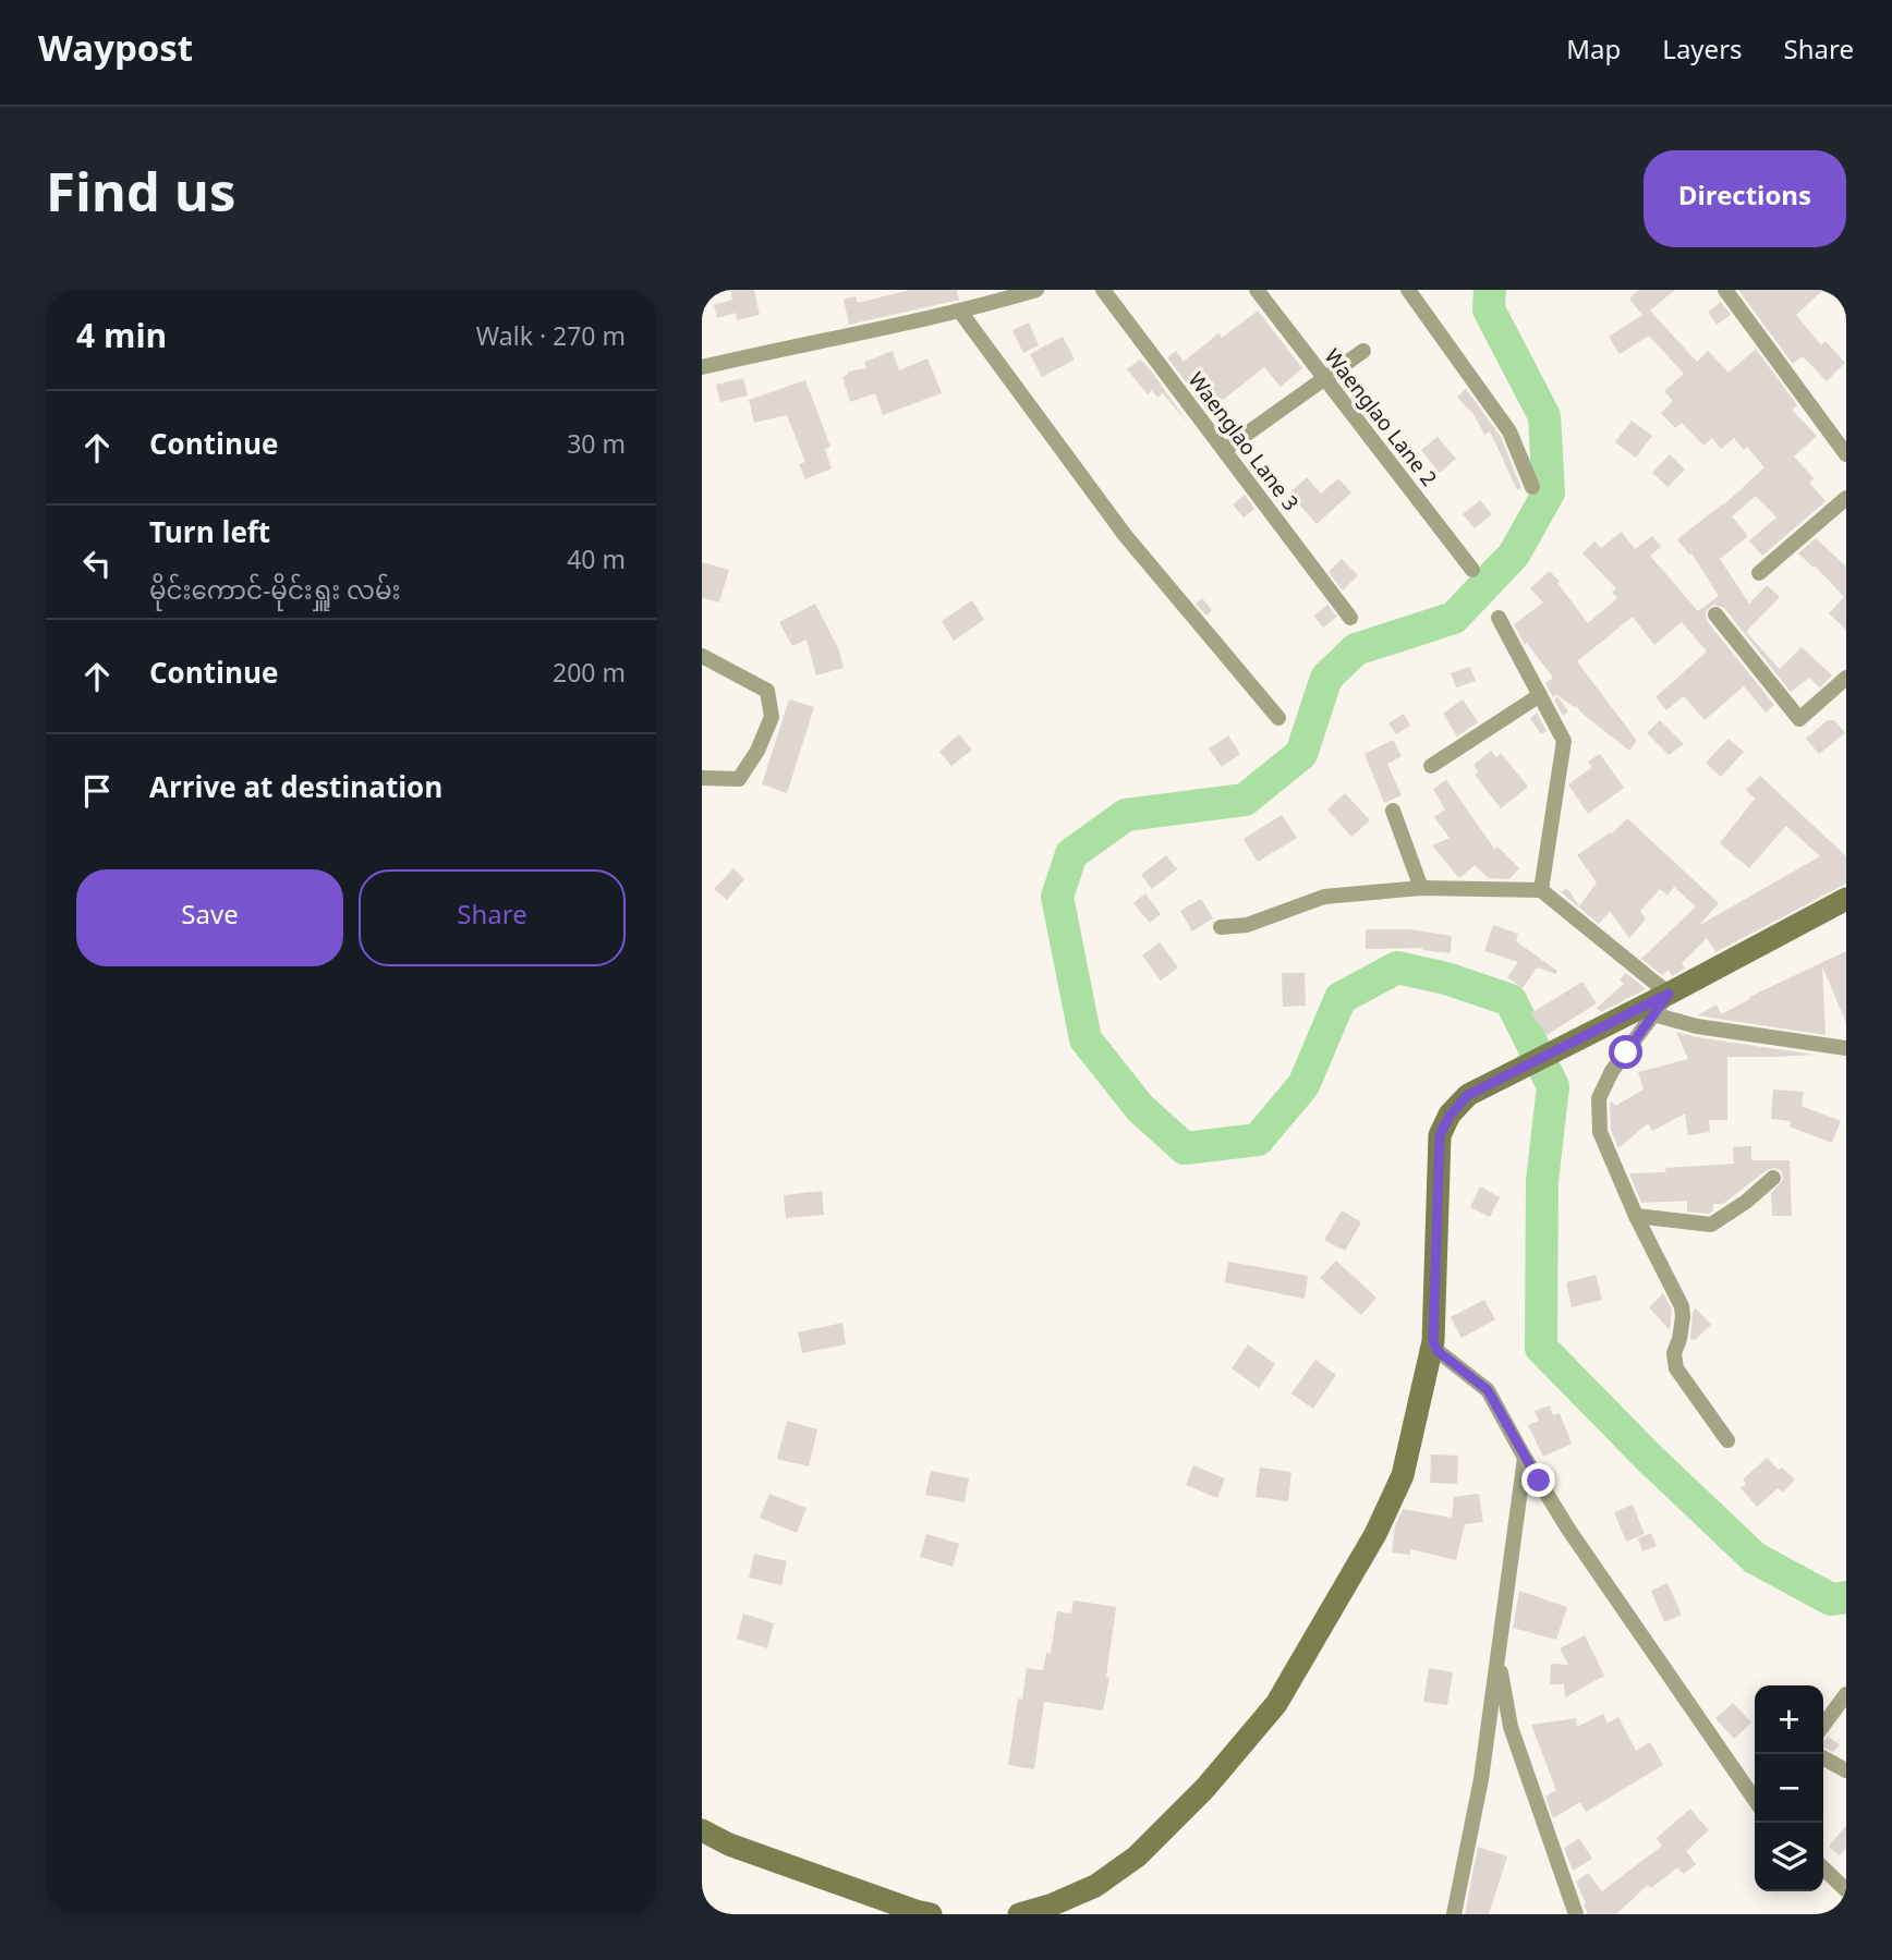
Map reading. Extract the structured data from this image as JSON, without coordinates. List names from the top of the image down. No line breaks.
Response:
{"streets":{"street":["Waenglao Lane 2","Waenglao Lane 3"]},"page":{"header":"Waypost","nav":["Map","Layers","Share"],"title":"Find us","buttons":["Directions",["Save","Share"]],"heading":["4 min","Walk · 270 m"],"list":[["Continue","30 m"],["Turn left","မိုင်းကောင်-မိုင်းရှူး လမ်း","40 m"],["Continue","200 m"],"Arrive at destination"],"map_buttons":["+","−"]}}
